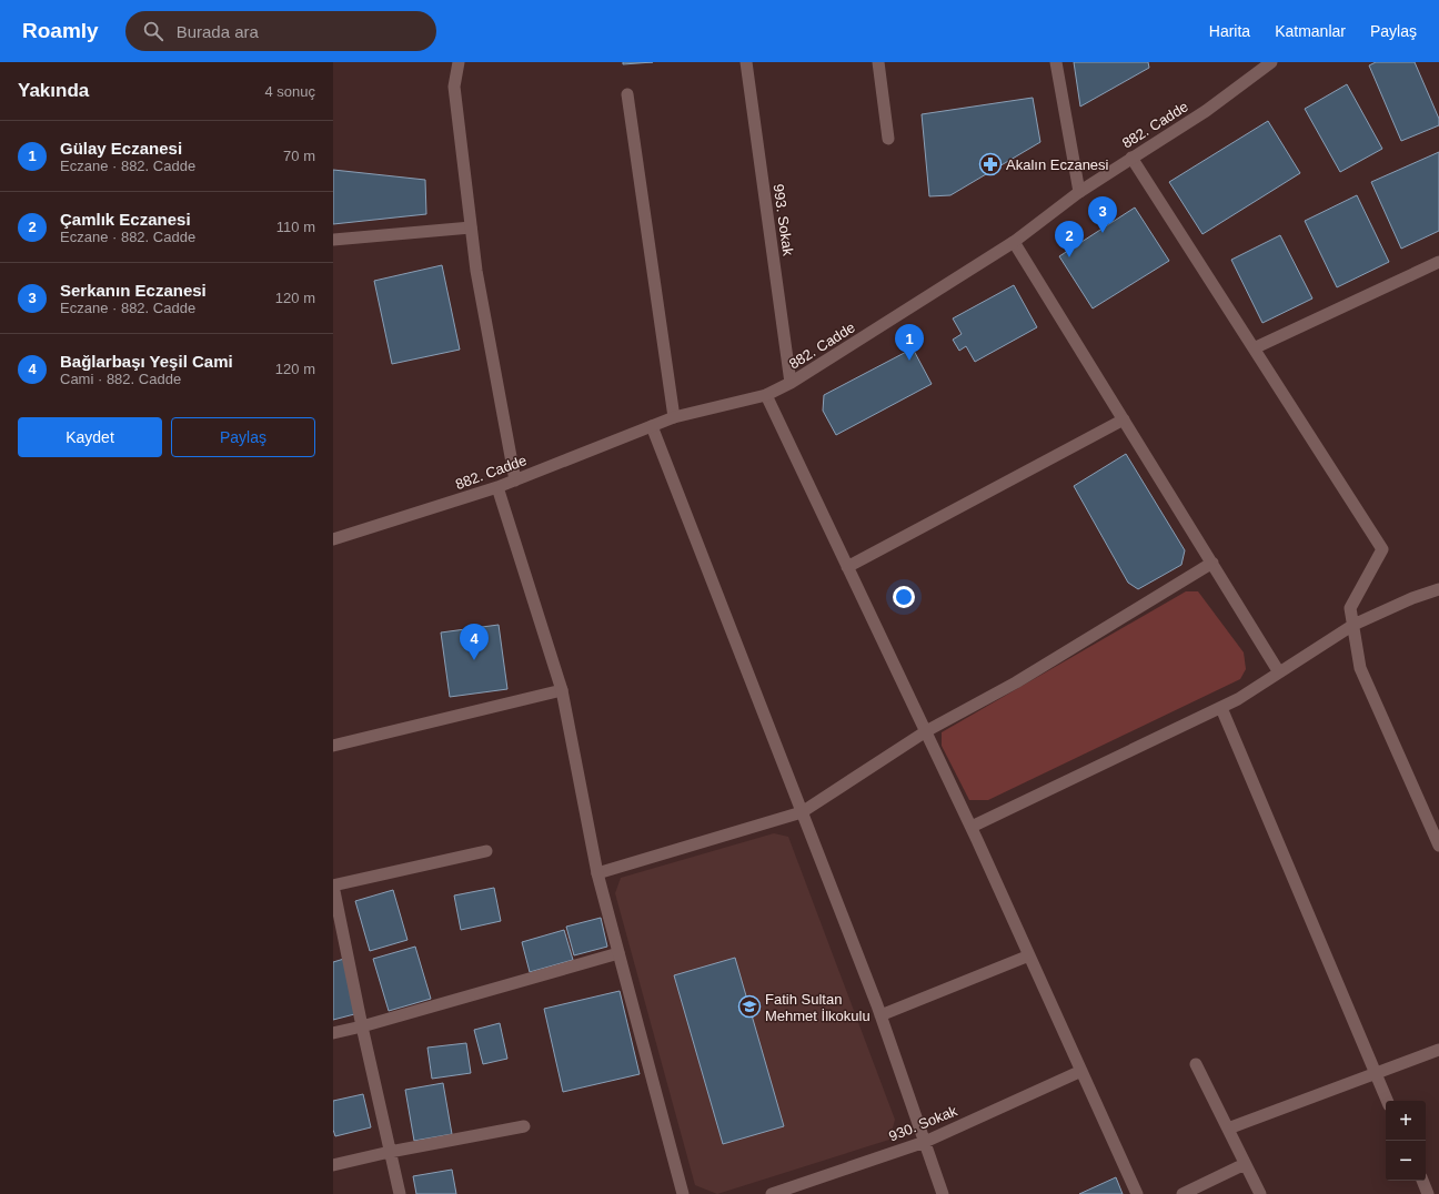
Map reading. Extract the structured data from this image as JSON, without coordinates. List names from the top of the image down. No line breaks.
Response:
{"streets":{"street":["882. Cadde","993. Sokak","930. Sokak"]},"crossings":[["882. Cadde","993. Sokak"]],"places":{"pharmacy":["Akalın Eczanesi"],"school or university":["Fatih Sultan Mehmet İlkokulu"]},"page":{"header":"Roamly","search":"Burada ara","nav":["Harita","Katmanlar","Paylaş"],"heading":["Yakında","4 sonuç"],"list":[{"mark":"1","name":"Gülay Eczanesi","note":"Eczane · 882. Cadde","value":"70 m"},{"mark":"2","name":"Çamlık Eczanesi","note":"Eczane · 882. Cadde","value":"110 m"},{"mark":"3","name":"Serkanın Eczanesi","note":"Eczane · 882. Cadde","value":"120 m"},{"mark":"4","name":"Bağlarbaşı Yeşil Cami","note":"Cami · 882. Cadde","value":"120 m"}],"pins":["3","2","1","4"],"buttons":["Kaydet","Paylaş"],"map_buttons":["+","−"]}}
